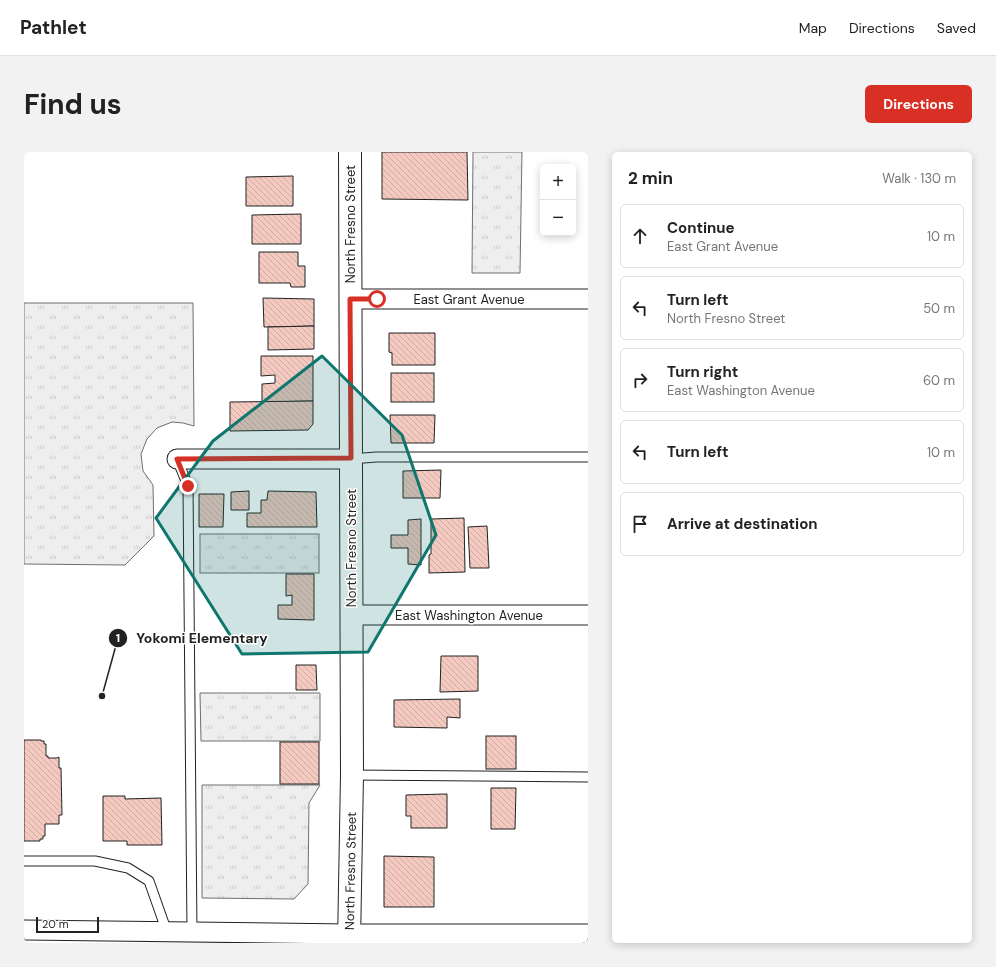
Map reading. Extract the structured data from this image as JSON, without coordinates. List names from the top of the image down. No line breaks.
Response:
{"streets":{"main road":["North Fresno Street"],"street":["East Grant Avenue","East Washington Avenue"]},"crossings":[["North Fresno Street","East Grant Avenue"],["North Fresno Street","East Washington Avenue"]],"places":["Yokomi Elementary"],"scale_bar":"20 m","page":{"header":"Pathlet","nav":["Map","Directions","Saved"],"buttons":"Directions","title":"Find us","heading":["2 min","Walk · 130 m"],"map_buttons":["+","−"],"list":[["Continue","East Grant Avenue","10 m"],["Turn left","North Fresno Street","50 m"],["Turn right","East Washington Avenue","60 m"],["Turn left","10 m"],"Arrive at destination"],"scale":"20 m"}}
